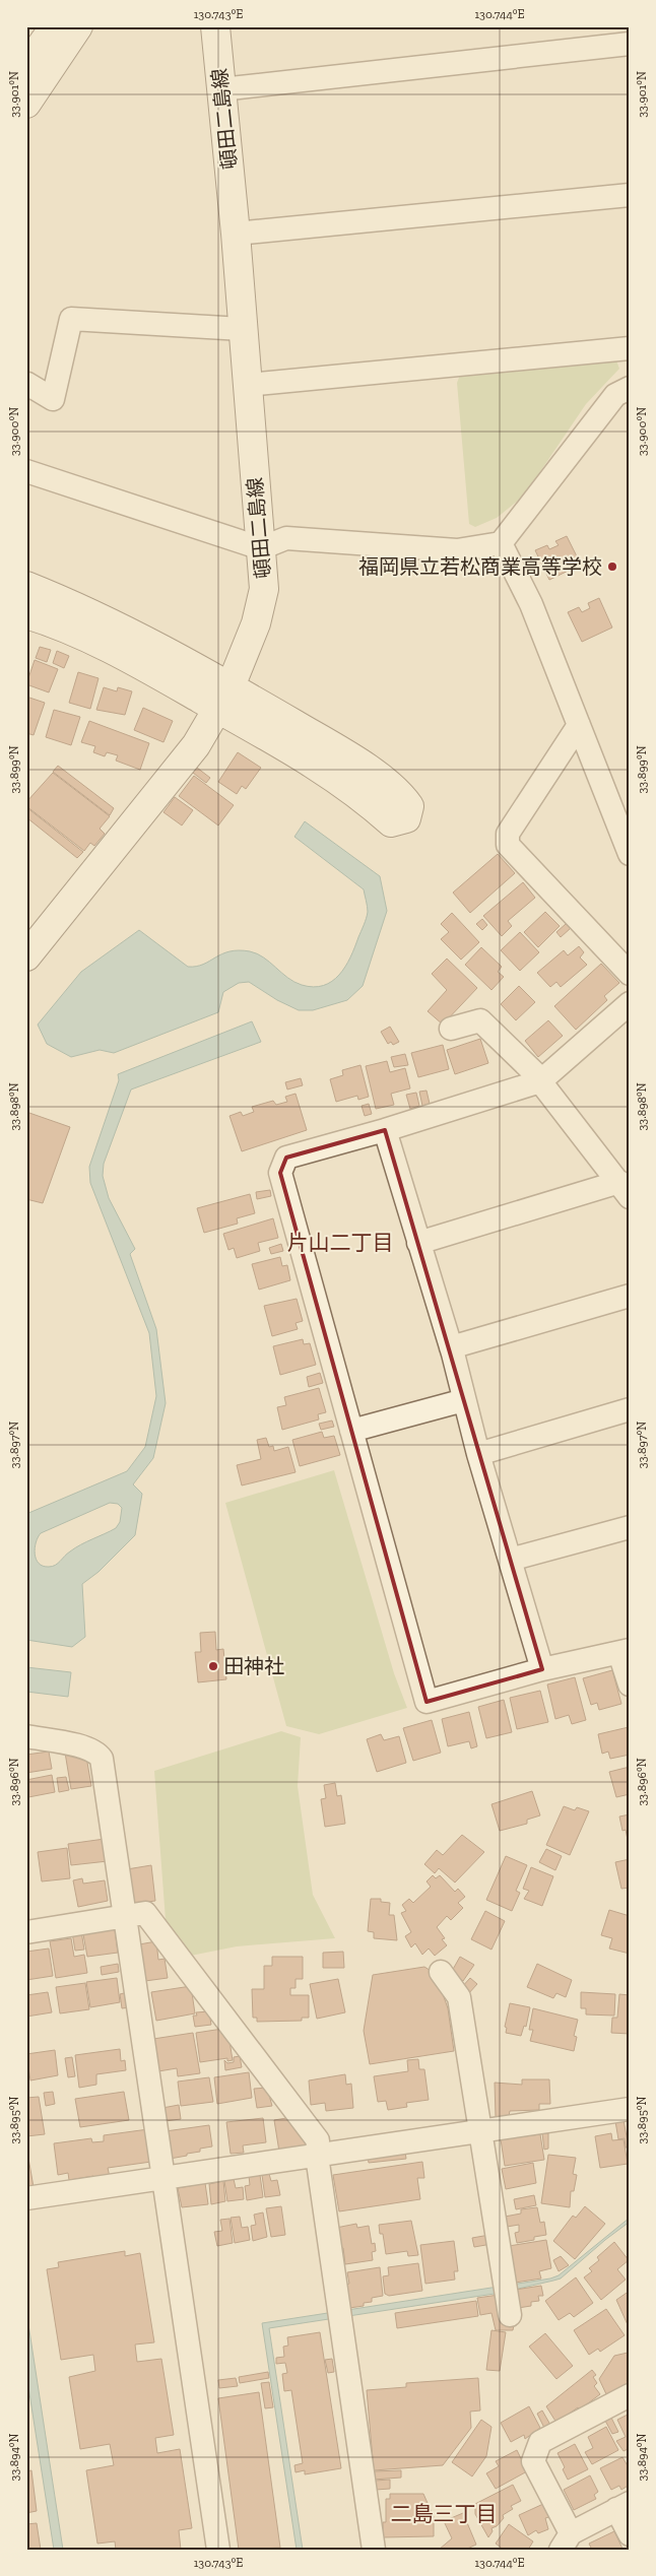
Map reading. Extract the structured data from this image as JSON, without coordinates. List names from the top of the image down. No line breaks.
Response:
{"streets":{"main road":["頓田二島線"]},"districts":["片山二丁目","二島三丁目"],"places":["福岡県立若松商業高等学校","田神社"],"coordinates":["130.743°E","130.744°E","33.901°N","33.900°N","33.899°N","33.898°N","33.897°N","33.896°N","33.895°N","33.894°N"]}
